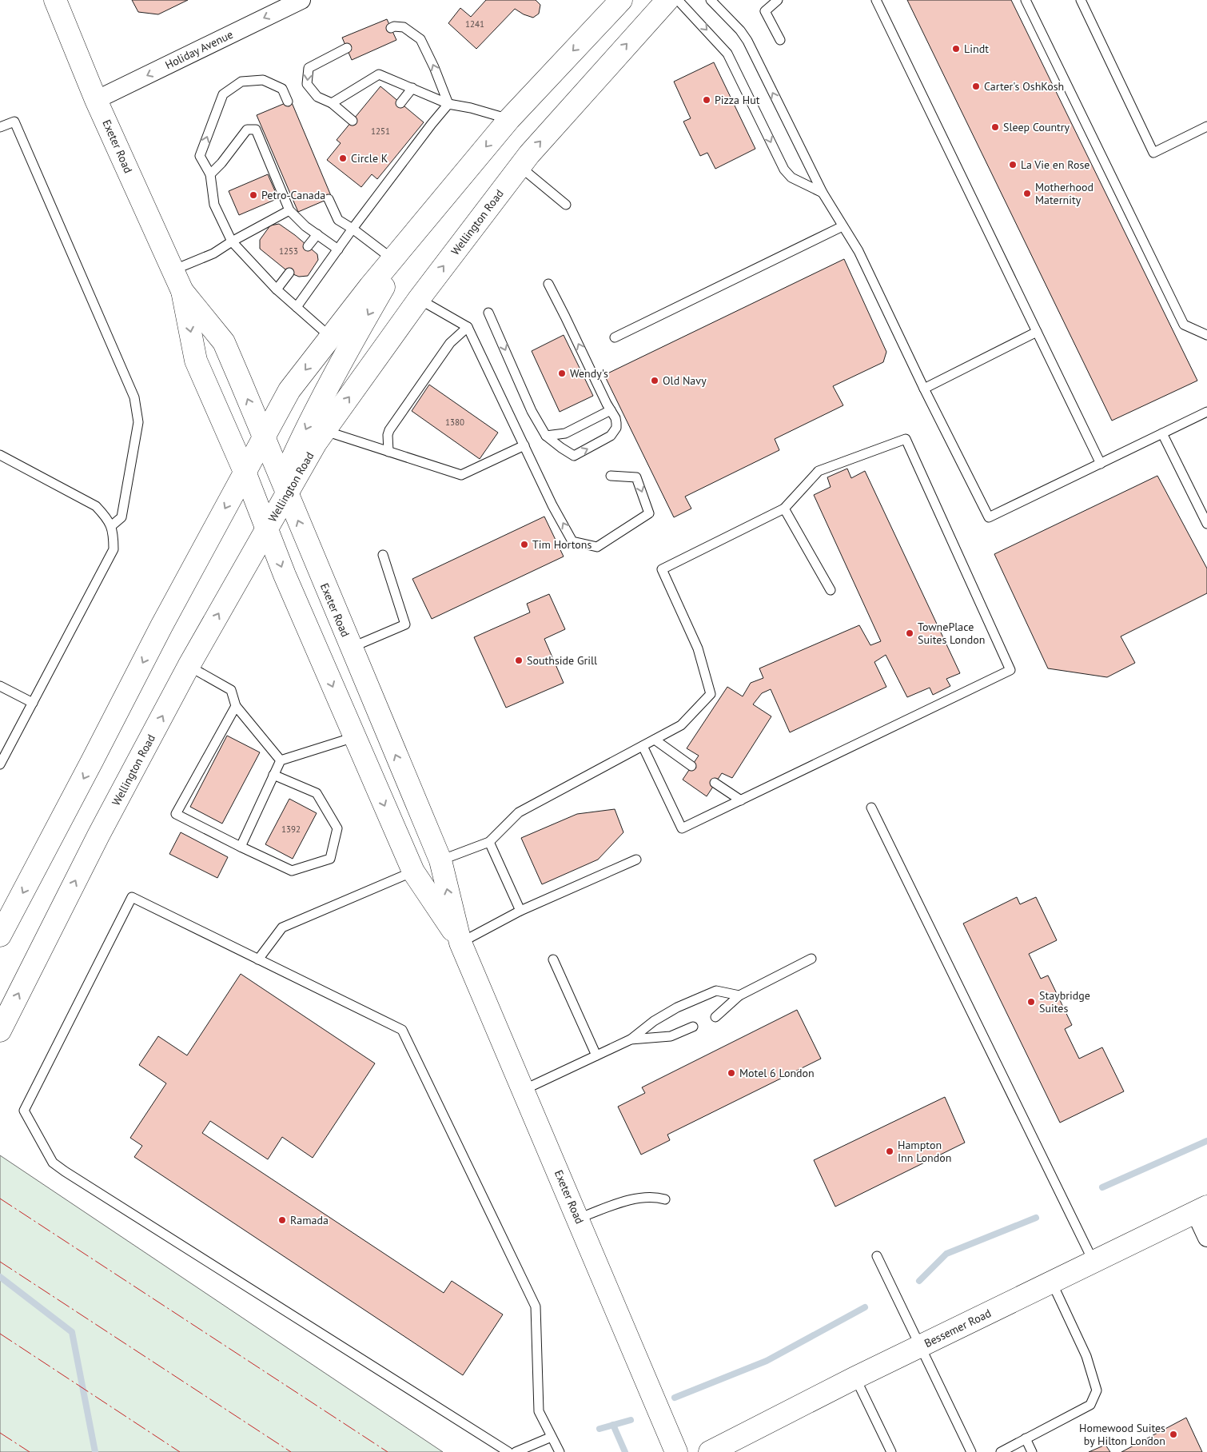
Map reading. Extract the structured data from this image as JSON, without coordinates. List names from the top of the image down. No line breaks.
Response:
{"streets":{"main road":["Exeter Road","Wellington Road","Bessemer Road"],"street":["Holiday Avenue"]},"crossings":[["Holiday Avenue","Exeter Road"],["Exeter Road","Wellington Road"]],"one_way":["Holiday Avenue"],"places":["Lindt","Carter's OshKosh","Pizza Hut","Sleep Country","Circle K","La Vie en Rose","Motherhood Maternity","Petro-Canada","Wendy's","Old Navy","Tim Hortons","TownePlace Suites London","Southside Grill","Staybridge Suites","Motel 6 London","Hampton Inn London","Ramada","Homewood Suites by Hilton London"],"house_numbers":["1241","1251","1253","1380","1392"]}
